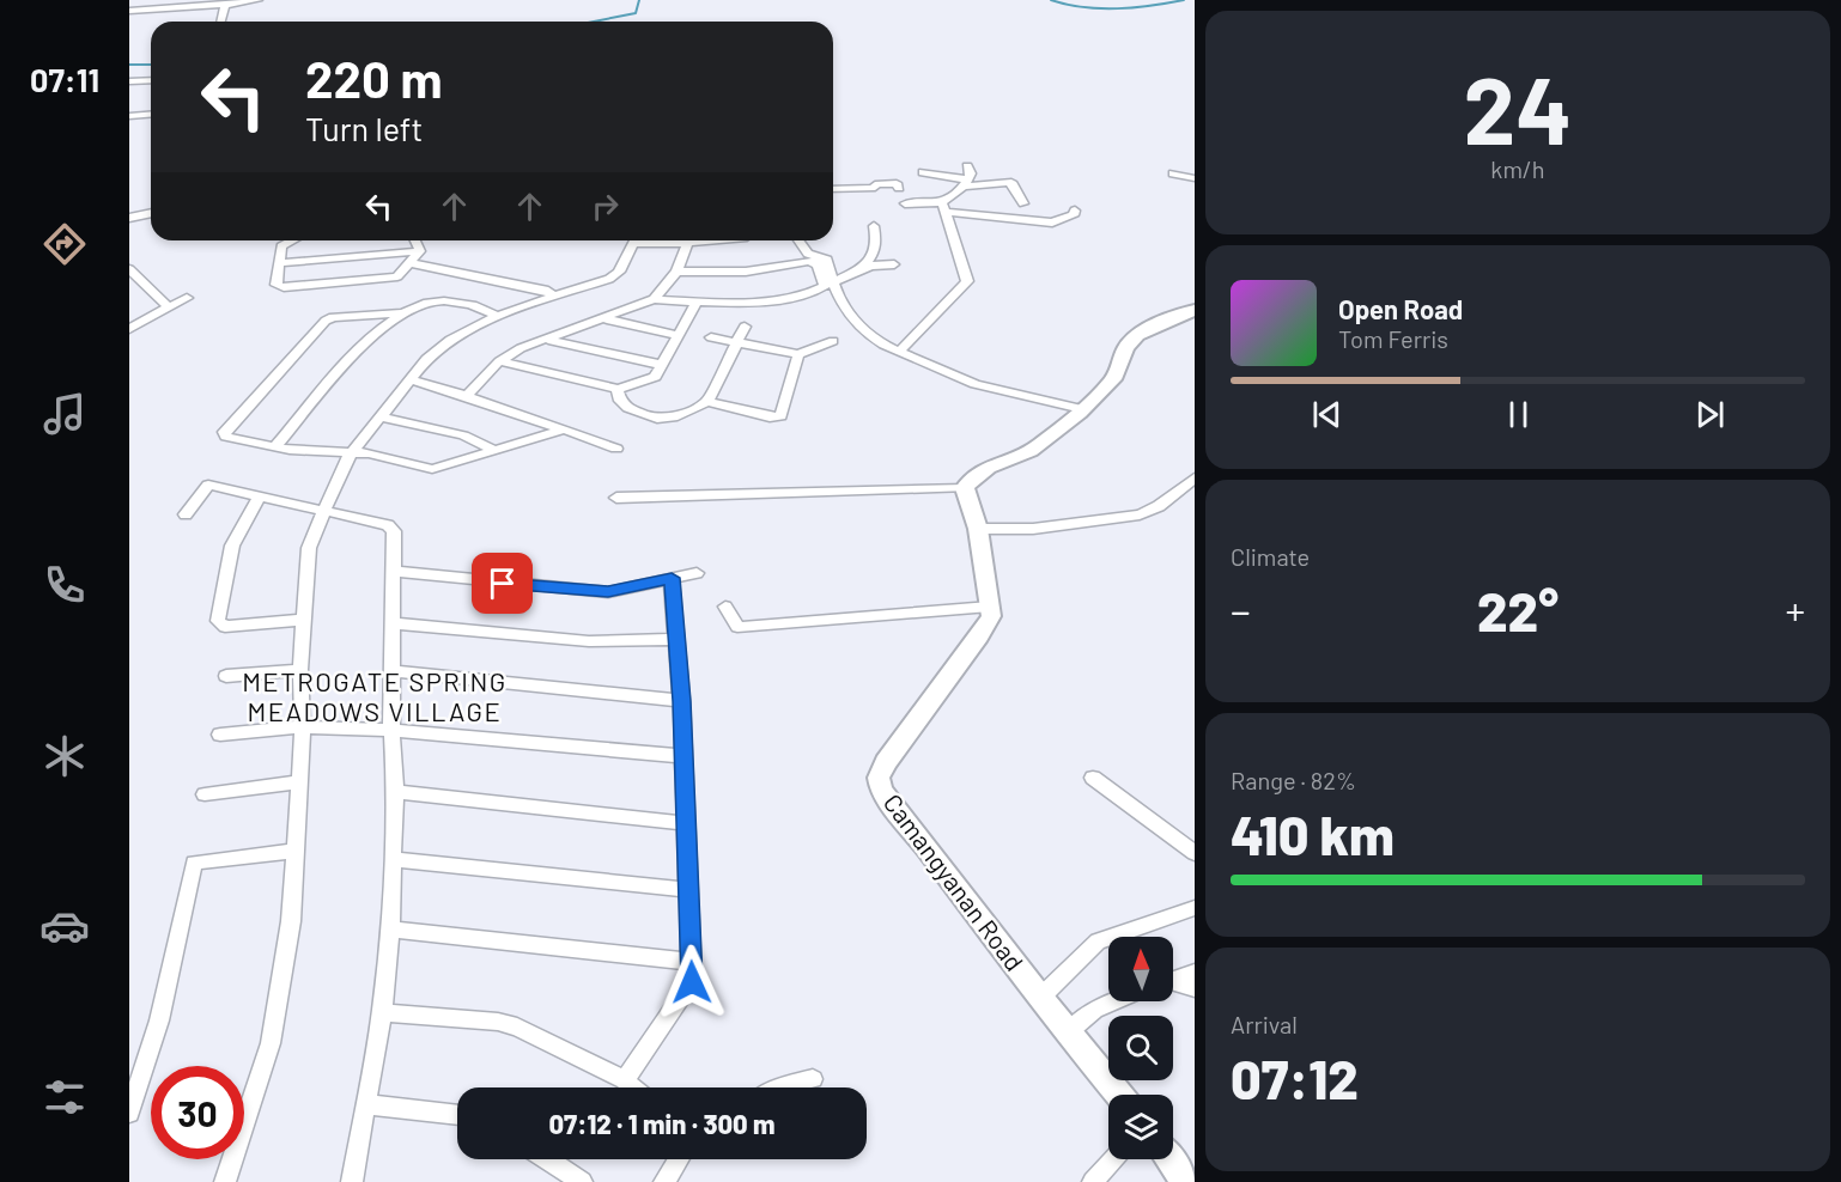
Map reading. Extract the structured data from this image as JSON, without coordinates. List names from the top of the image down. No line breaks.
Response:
{"streets":{"street":["Camangyanan Road"]},"districts":["METROGATE SPRING MEADOWS VILLAGE"],"north":"top","page":{"tabs":"07:11","tile":[["24","km/h"],"Climate",["Range · 82%","410 km"],["Arrival","07:12"]],"turn":["220 m","Turn left"],"song":["Open Road","Tom Ferris"],"heat":["−","22°","+"],"limit":"30","trip":"07:12 · 1 min · 300 m"}}
